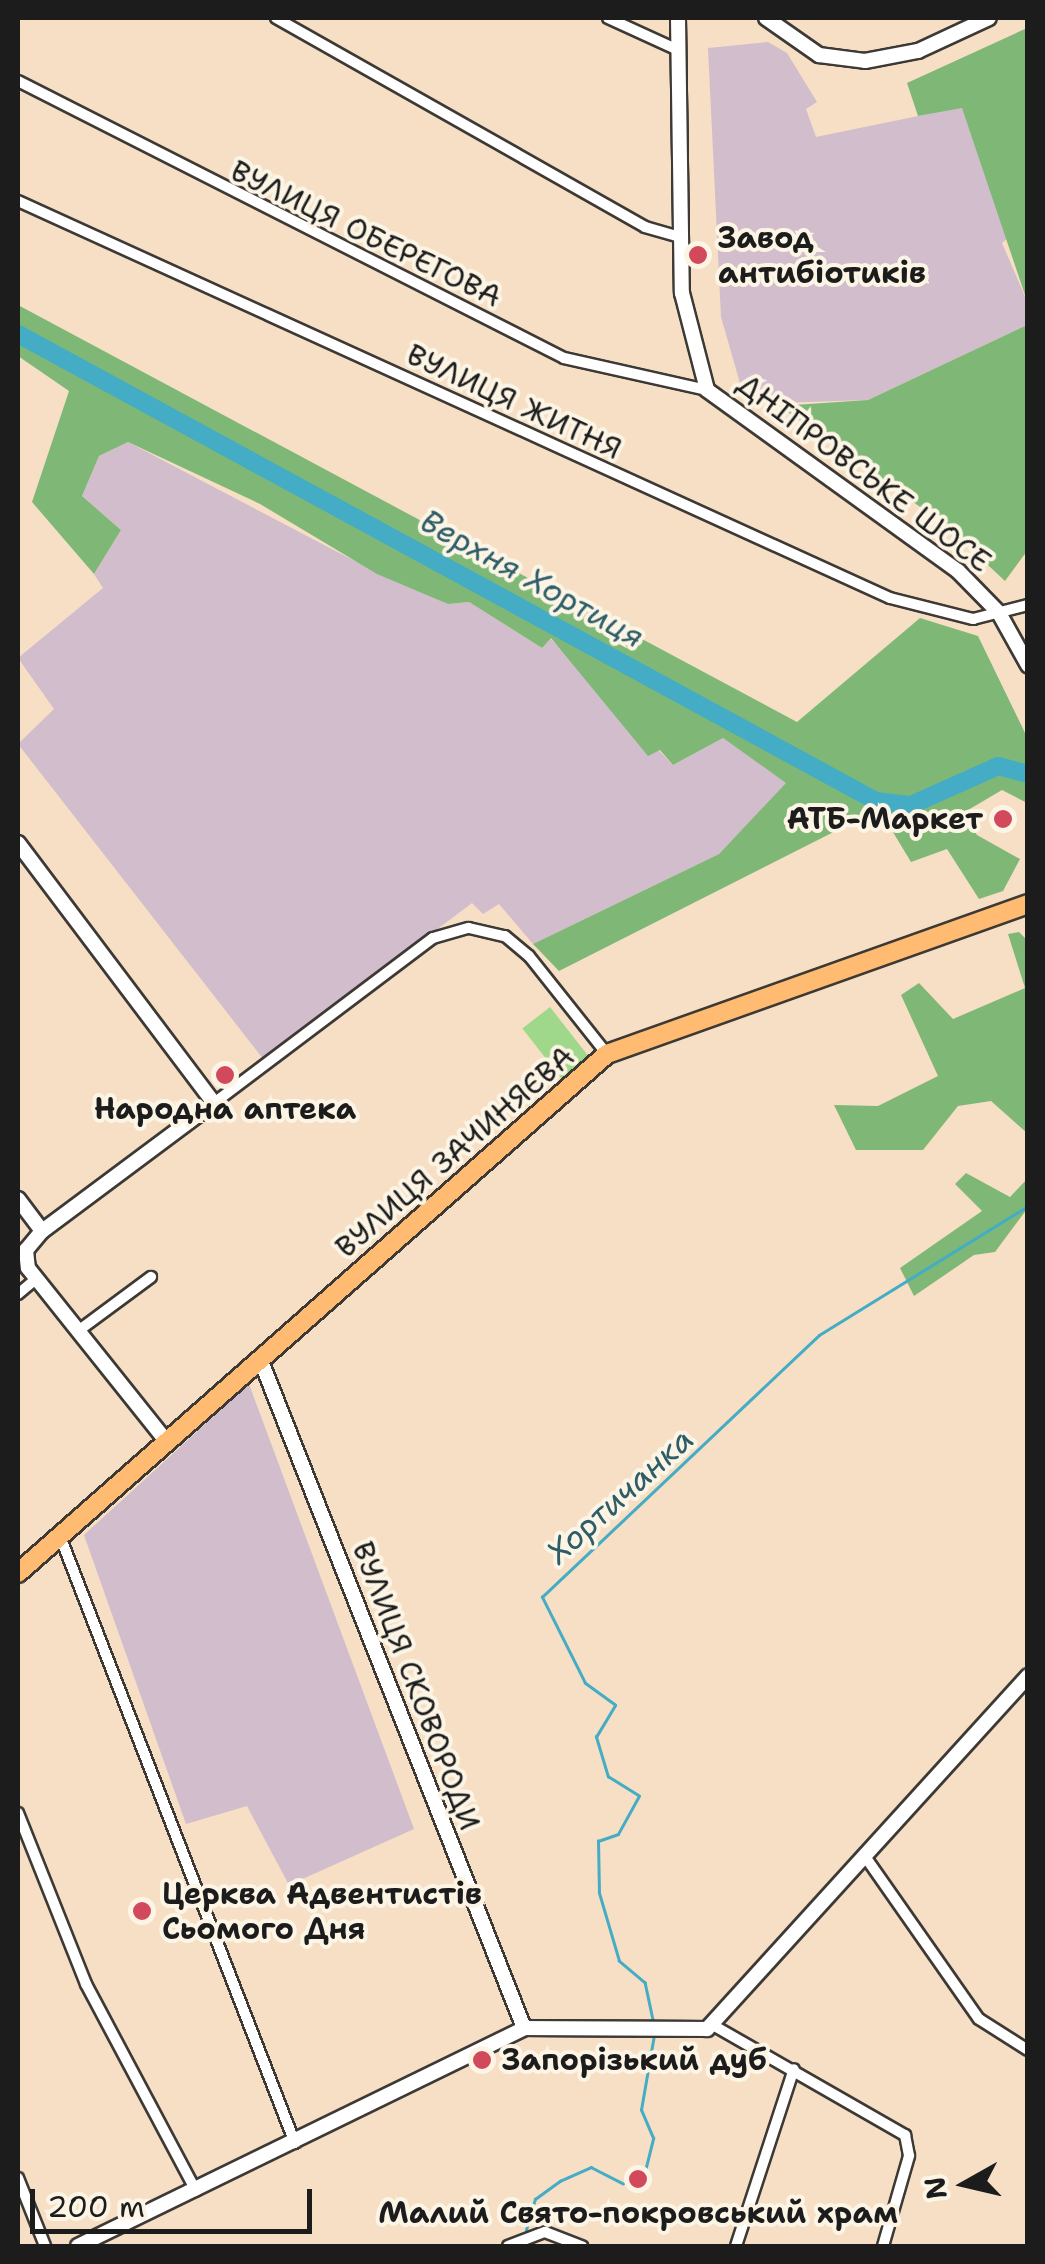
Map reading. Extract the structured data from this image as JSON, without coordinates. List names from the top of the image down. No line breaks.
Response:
{"streets":{"main road":["ВУЛИЦЯ ЗАЧИНЯЄВА"],"street":["ВУЛИЦЯ ОБЕРЕГОВА","ВУЛИЦЯ ЖИТНЯ","ДНІПРОВСЬКЕ ШОСЕ","ВУЛИЦЯ СКОВОРОДИ"]},"crossings":[["ВУЛИЦЯ ОБЕРЕГОВА","ДНІПРОВСЬКЕ ШОСЕ"],["ВУЛИЦЯ ЖИТНЯ","ДНІПРОВСЬКЕ ШОСЕ"],["ВУЛИЦЯ ЗАЧИНЯЄВА","ВУЛИЦЯ СКОВОРОДИ"]],"water":["Верхня Хортиця","Хортичанка"],"places":["Завод антибіотиків","АТБ-Маркет","Народна аптека","Церква Адвентистів Сьомого Дня","Запорізький дуб","Малий Свято-покровський храм"],"scale_bar":"200 m","north":"left"}
